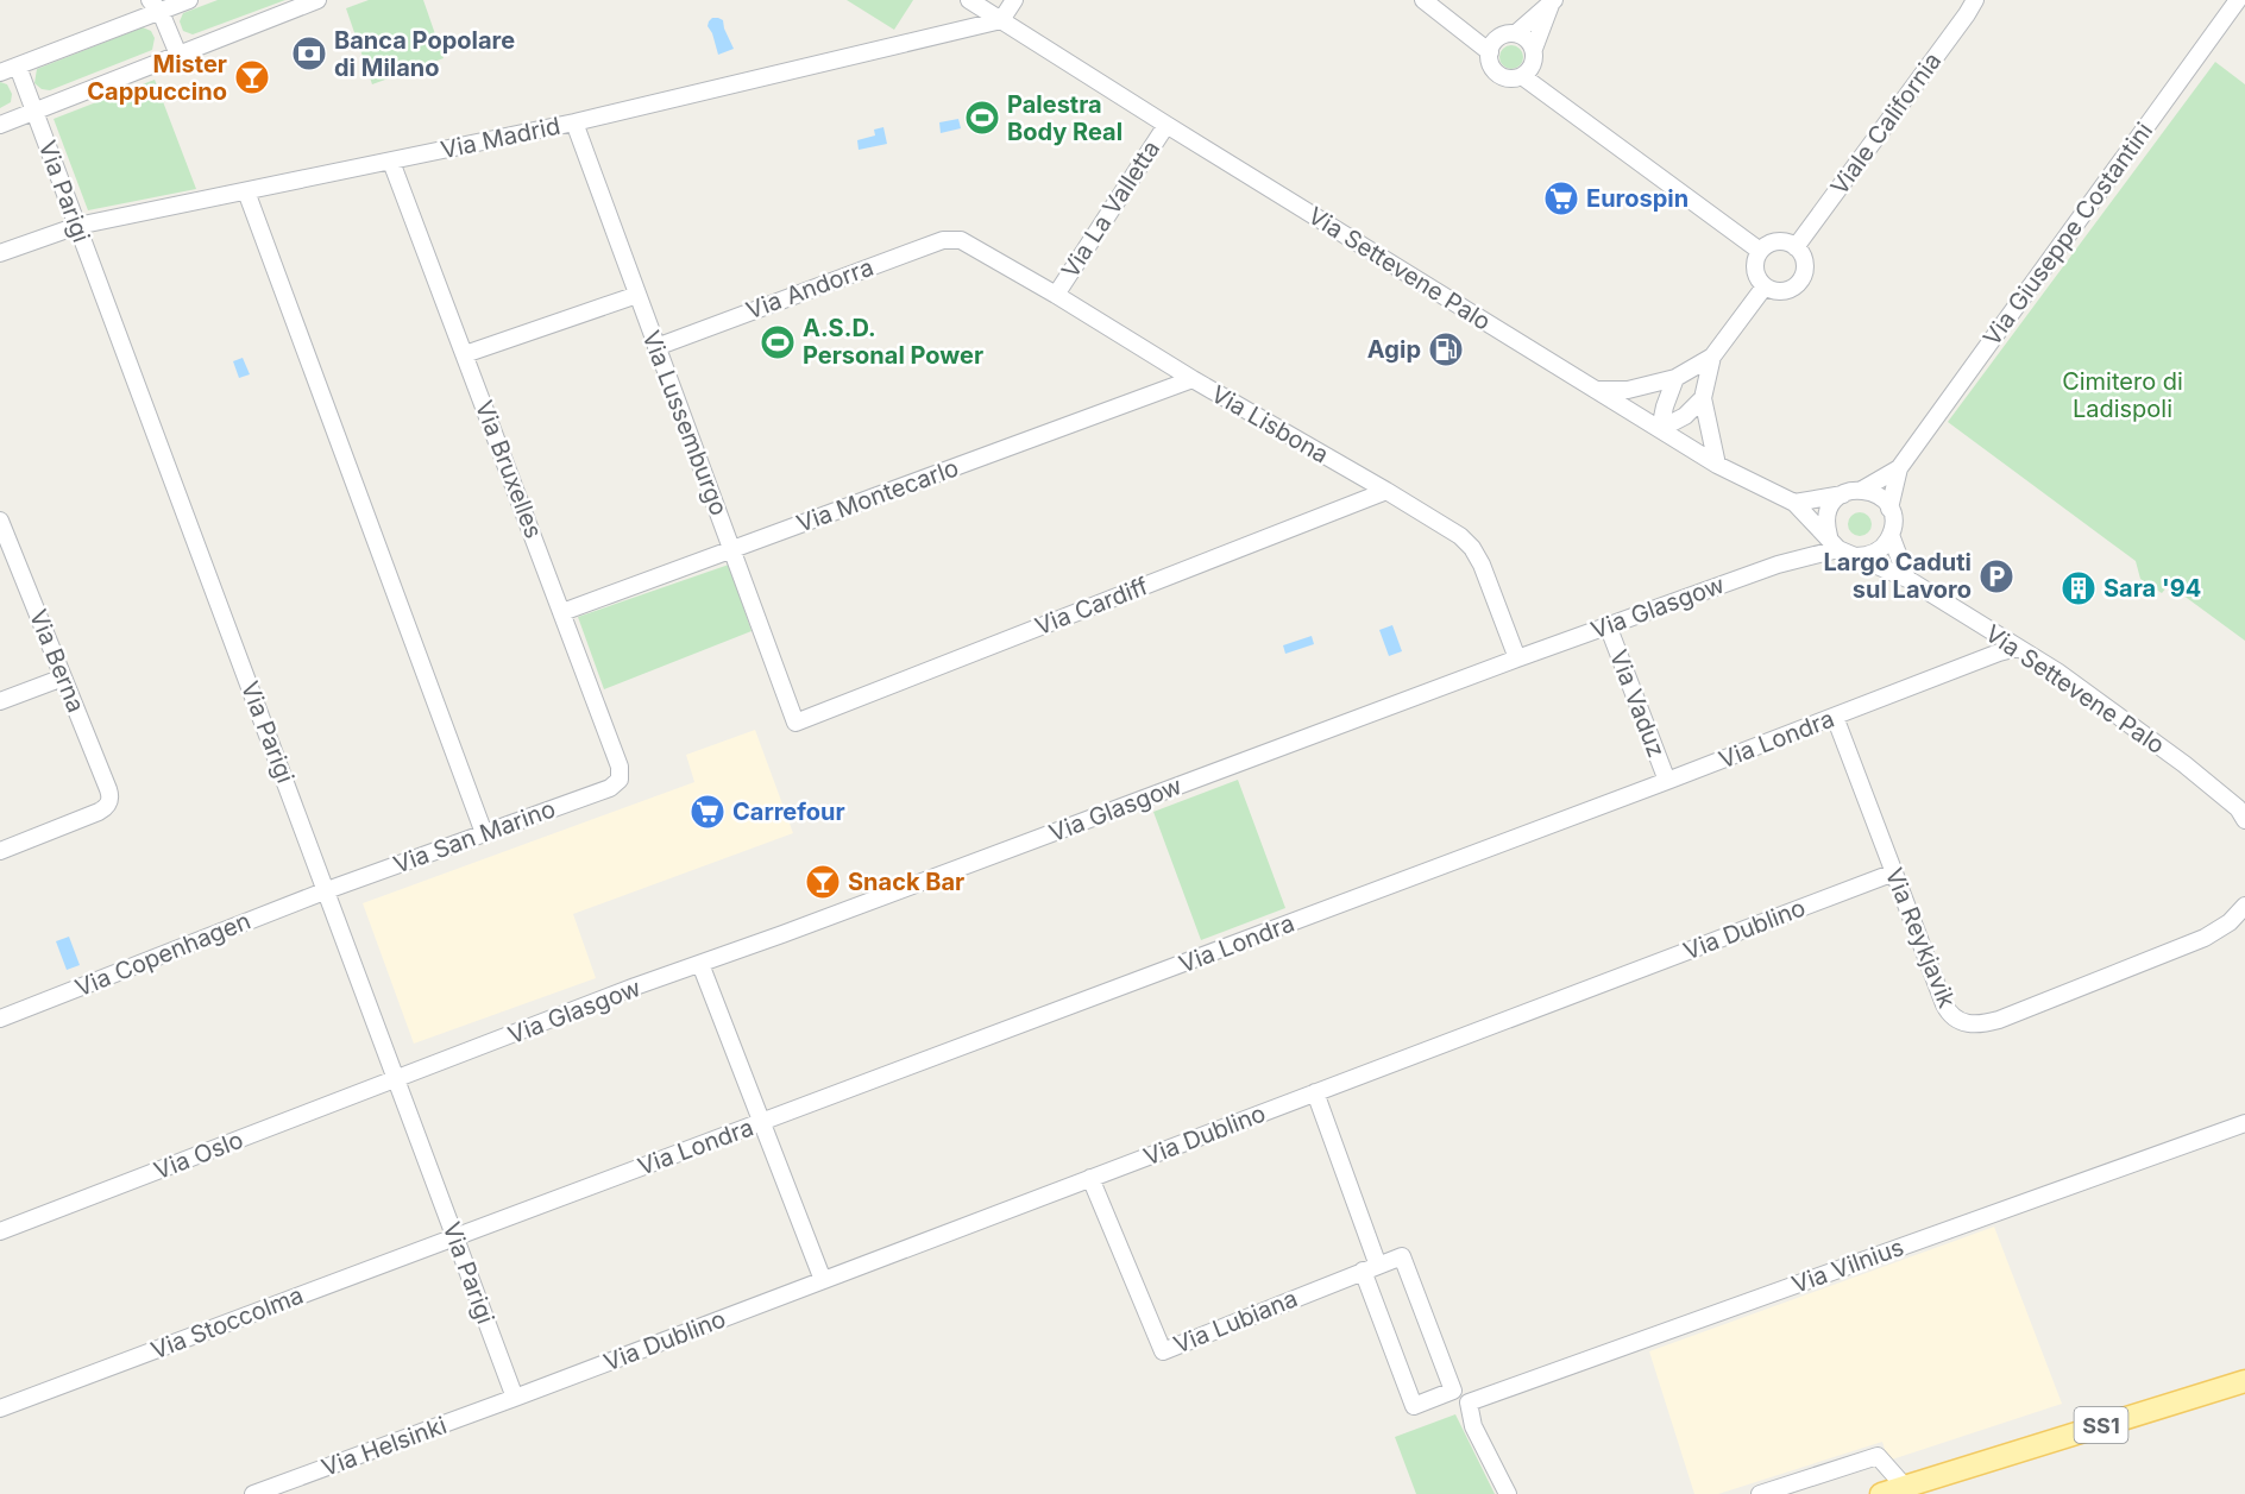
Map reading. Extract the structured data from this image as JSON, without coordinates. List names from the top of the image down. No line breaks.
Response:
{"streets":{"main road":["SS1"],"street":["Viale California","Via Madrid","Via Parigi","Via La Valletta","Via Giuseppe Costantini","Via Settevene Palo","Via Andorra","Via Lussemburgo","Via Lisbona","Via Bruxelles","Via Montecarlo","Via Cardiff","Via Glasgow","Via Berna","Via Vaduz","Via Londra","Via San Marino","Via Dublino","Via Reykjavik","Via Copenhagen","Via Oslo","Via Vilnius","Via Lubiana","Via Stoccolma","Via Helsinki"]},"crossings":[["Via Madrid","Via Parigi"],["Via Madrid","Via Settevene Palo"],["Via Madrid","Via Lussemburgo"],["Via Madrid","Via Bruxelles"],["Via Parigi","Via Glasgow"],["Via Parigi","Via Londra"],["Via Parigi","Via San Marino"],["Via Parigi","Via Dublino"],["Via Parigi","Via Copenhagen"],["Via Parigi","Via Oslo"],["Via Parigi","Via Stoccolma"],["Via Parigi","Via Helsinki"],["Via La Valletta","Via Settevene Palo"],["Via La Valletta","Via Lisbona"],["Via Settevene Palo","Via Glasgow"],["Via Settevene Palo","Via Londra"],["Via Andorra","Via Lussemburgo"],["Via Andorra","Via Lisbona"],["Via Lussemburgo","Via Montecarlo"],["Via Lussemburgo","Via Cardiff"],["Via Lisbona","Via Montecarlo"],["Via Lisbona","Via Cardiff"],["Via Lisbona","Via Glasgow"],["Via Bruxelles","Via Montecarlo"],["Via Bruxelles","Via San Marino"],["Via Glasgow","Via Vaduz"],["Via Glasgow","Via Oslo"],["Via Vaduz","Via Londra"],["Via Londra","Via Reykjavik"],["Via Londra","Via Stoccolma"],["Via San Marino","Via Copenhagen"],["Via Dublino","Via Reykjavik"],["Via Dublino","Via Lubiana"],["Via Dublino","Via Helsinki"]],"parks":["Cimitero di Ladispoli"],"places":{"bank":["Banca Popolare di Milano"],"bar":["Mister Cappuccino","Snack Bar"],"sports":["Palestra Body Real","A.S.D. Personal Power"],"supermarket":["Eurospin","Carrefour"],"fuel station":["Agip"],"parking":["Largo Caduti sul Lavoro"],"building":["Sara '94"]}}
